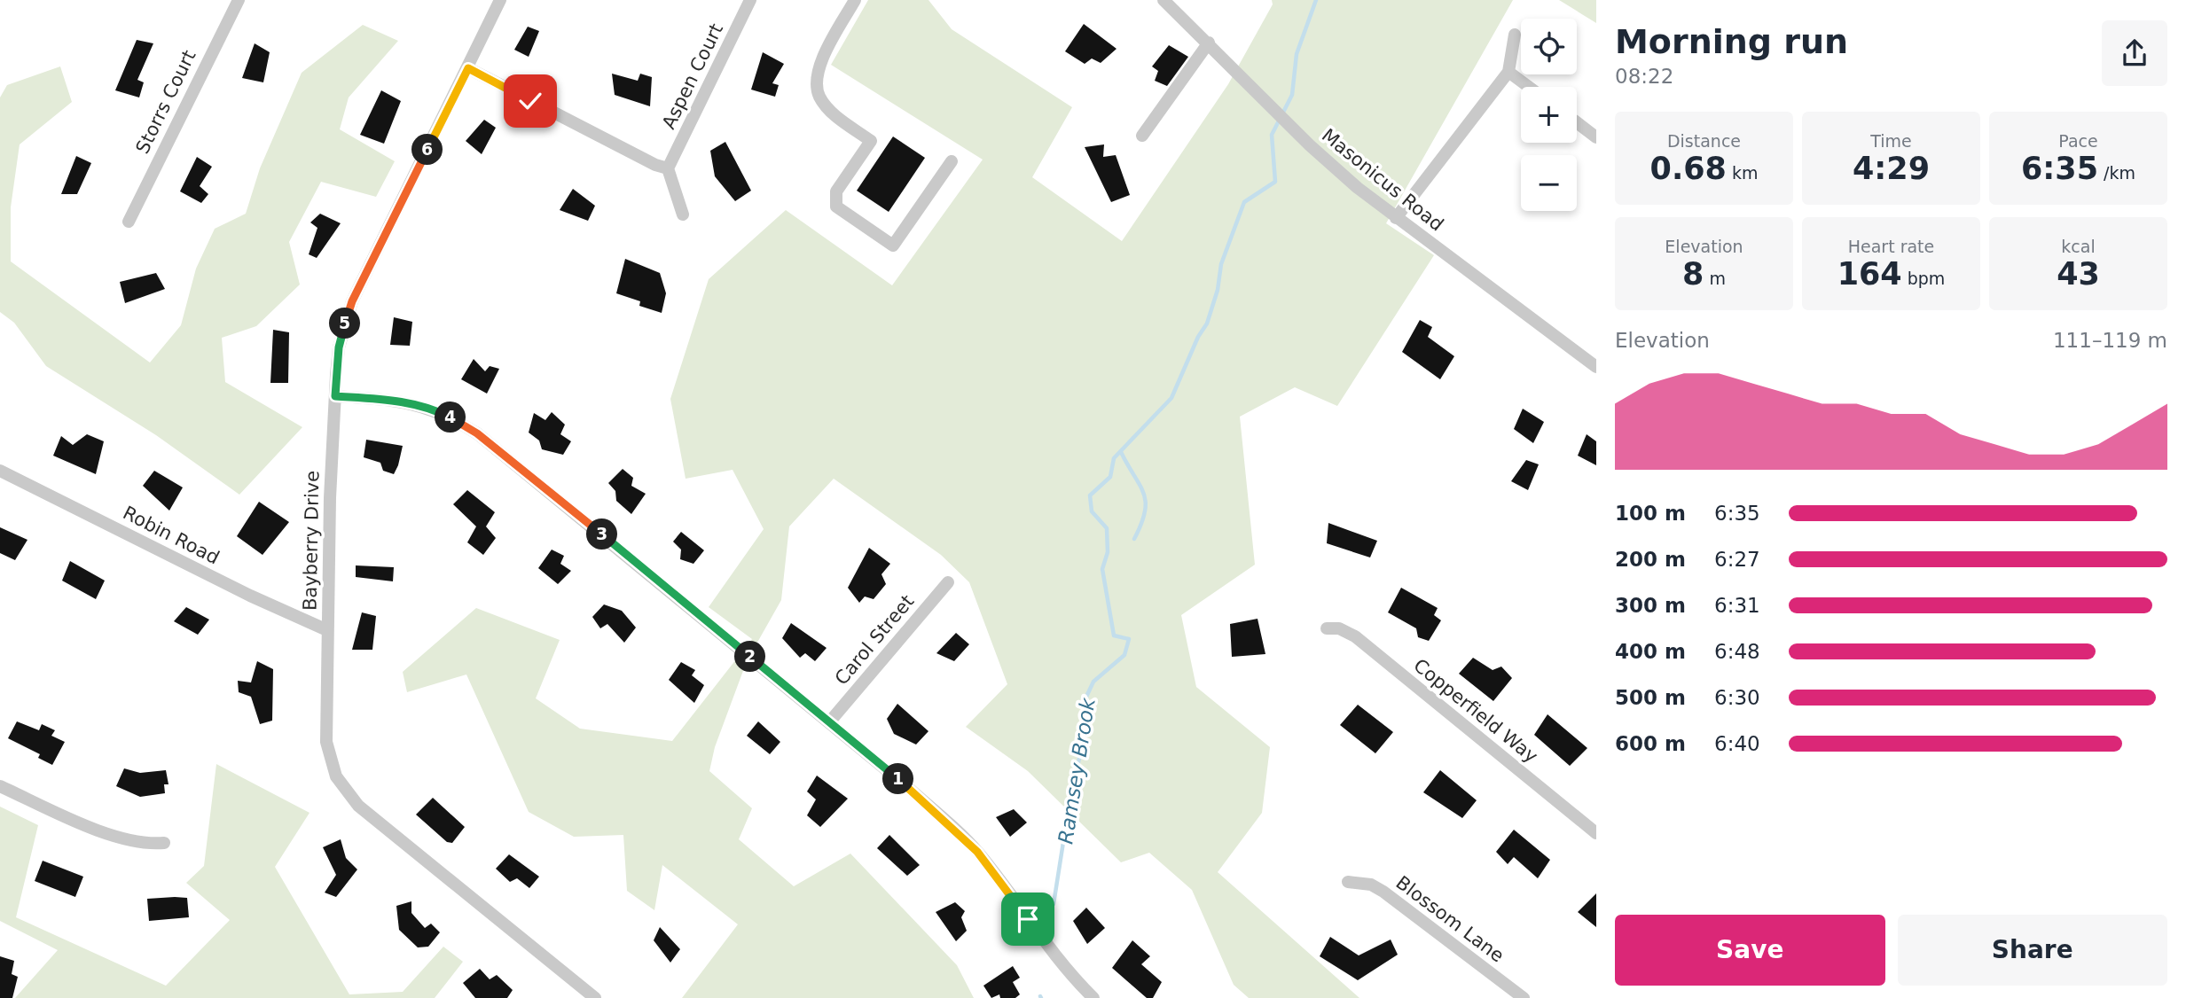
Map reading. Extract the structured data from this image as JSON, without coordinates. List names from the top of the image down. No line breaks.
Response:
{"streets":{"street":["Aspen Court","Storrs Court","Masonicus Road","Robin Road","Bayberry Drive","Carol Street","Copperfield Way","Blossom Lane"]},"crossings":[["Robin Road","Bayberry Drive"]],"water":["Ramsey Brook"],"page":{"heading":["Morning run","08:22"],"map_buttons":["+","−"],"stats":[["Distance","0.68 km"],["Time","4:29"],["Pace","6:35 /km"],["Elevation","8 m"],["Heart rate","164 bpm"],["kcal","43"]],"pins":["6","5","4","3","2","1"],"chart":["Elevation","111–119 m"],"list":[{"name":"100 m","note":"6:35"},{"name":"200 m","note":"6:27"},{"name":"300 m","note":"6:31"},{"name":"400 m","note":"6:48"},{"name":"500 m","note":"6:30"},{"name":"600 m","note":"6:40"}],"buttons":["Save","Share"]}}
